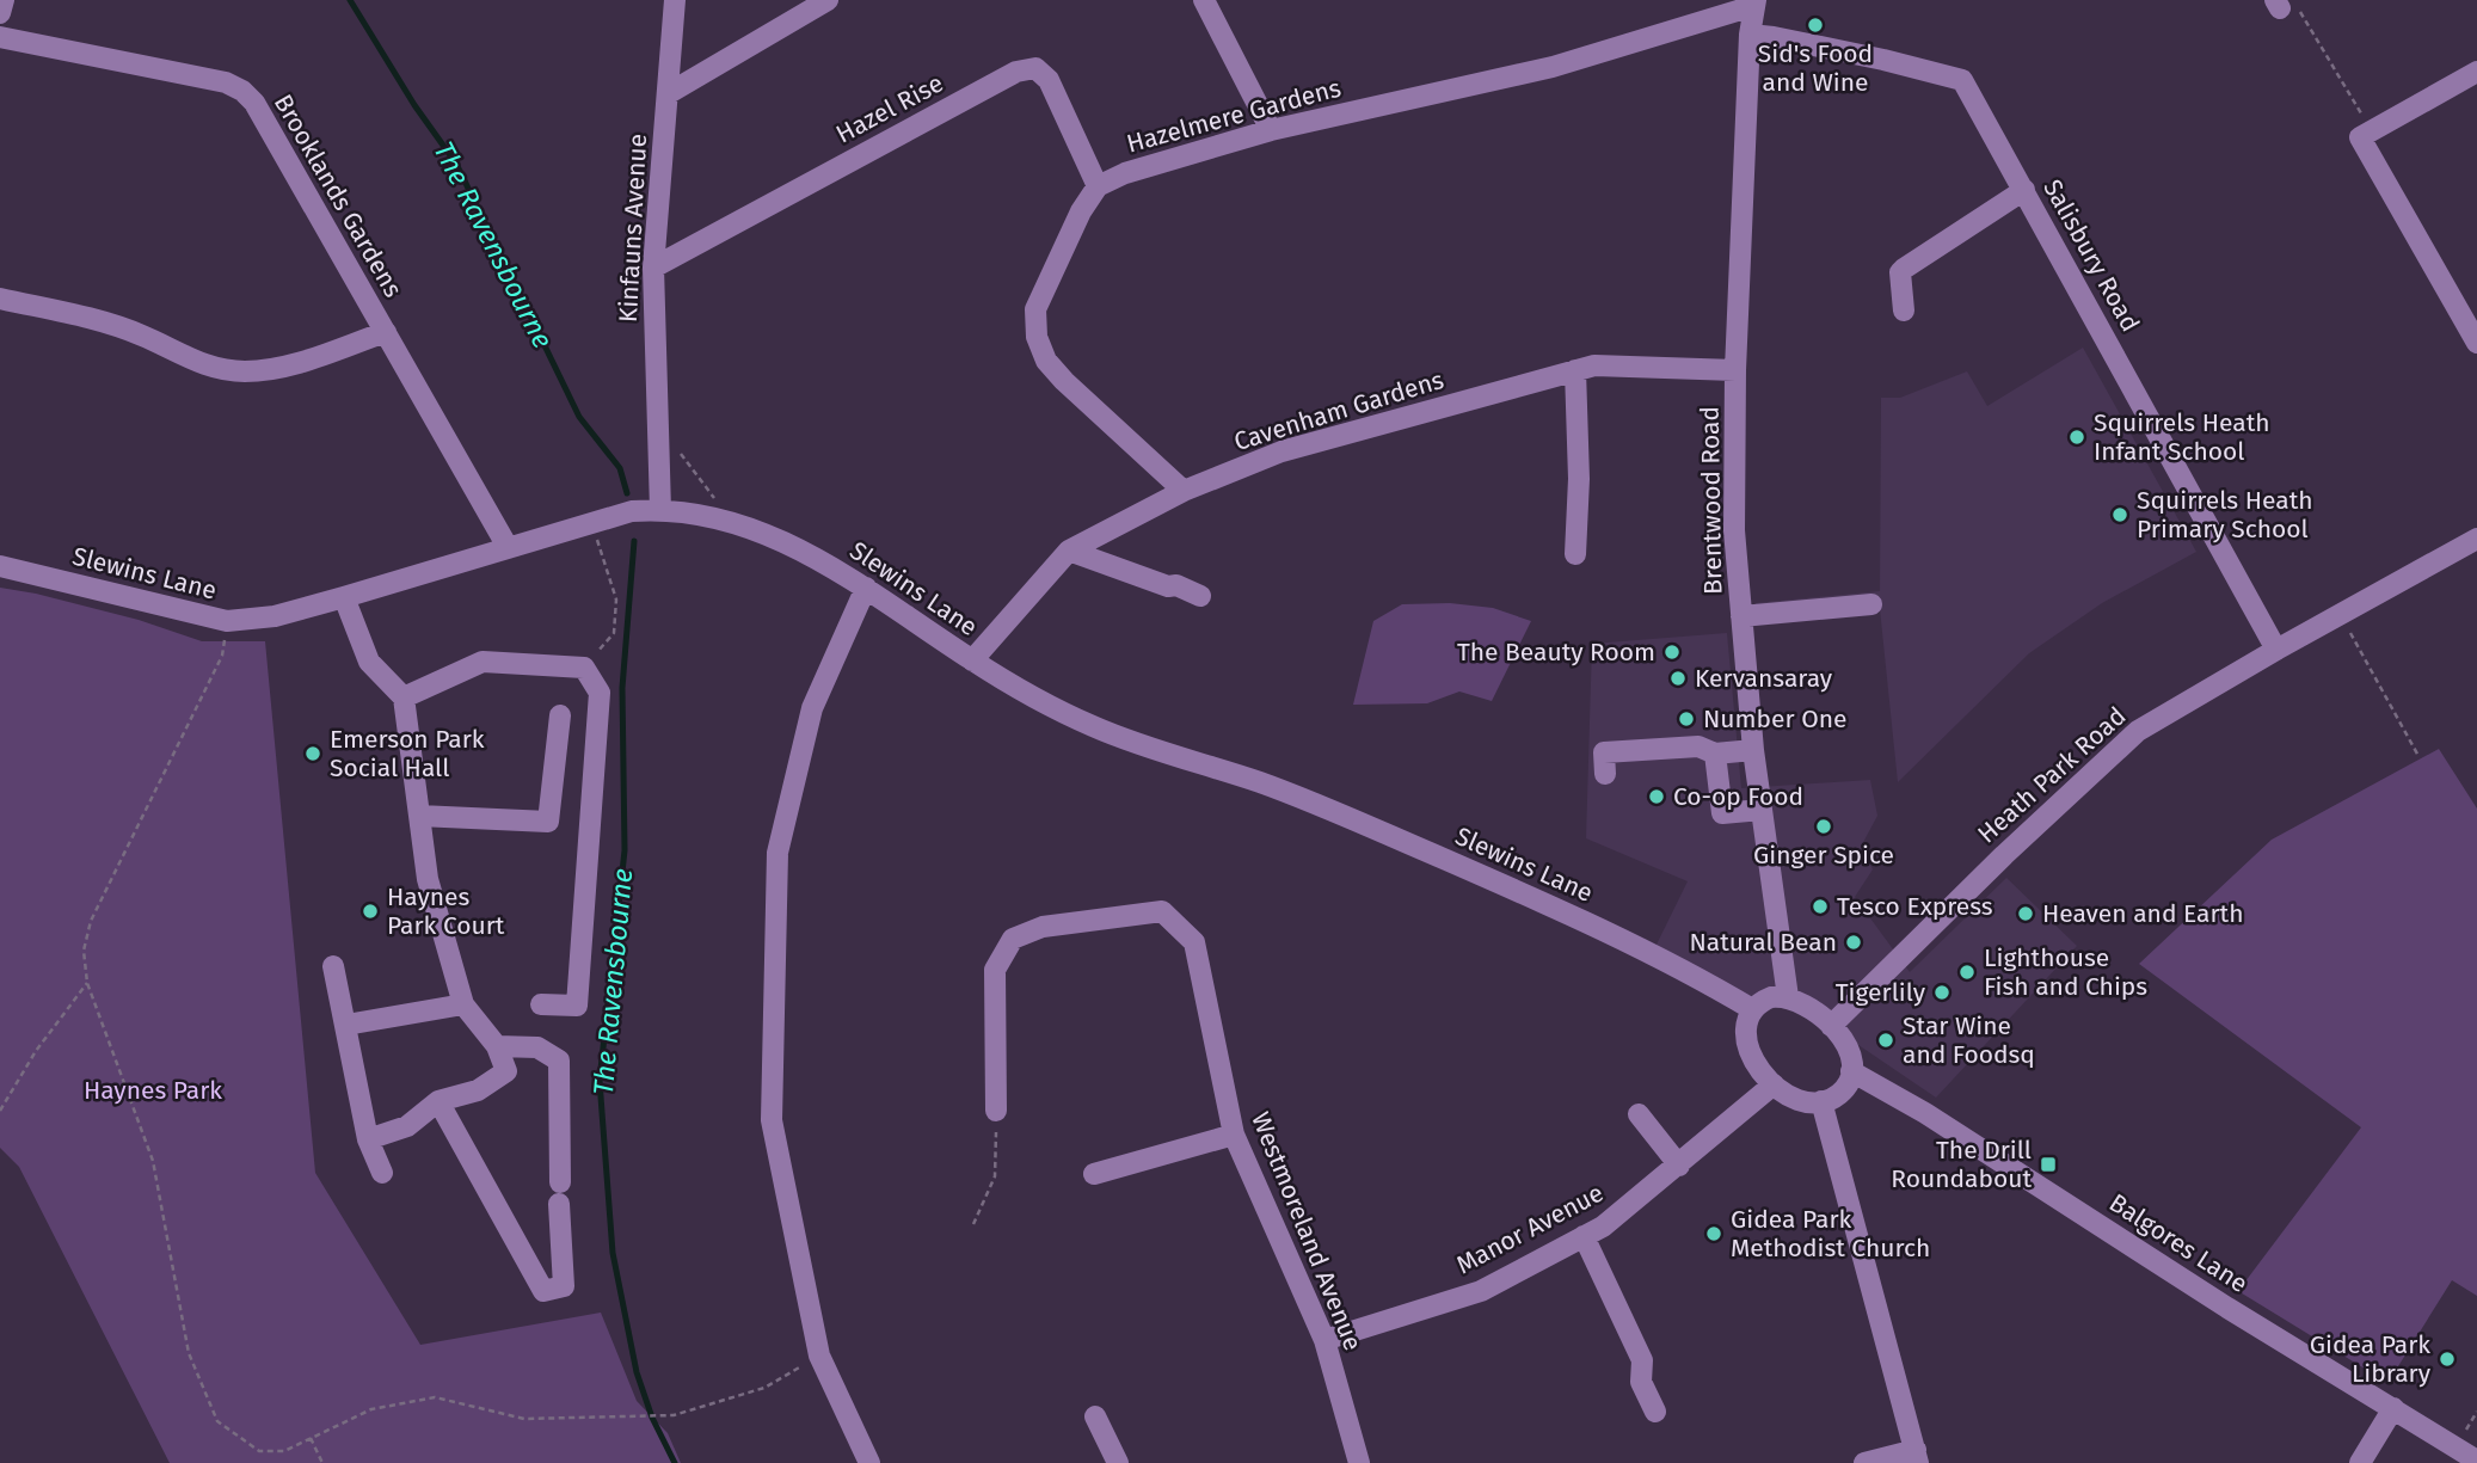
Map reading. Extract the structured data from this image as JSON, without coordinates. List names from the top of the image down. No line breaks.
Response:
{"streets":{"street":["Hazel Rise","Hazelmere Gardens","Brooklands Gardens","Kinfauns Avenue","Salisbury Road","Cavenham Gardens","Brentwood Road","Slewins Lane","Heath Park Road","Manor Avenue","Westmoreland Avenue","Balgores Lane"]},"crossings":[["Hazel Rise","Hazelmere Gardens"],["Hazel Rise","Kinfauns Avenue"],["Hazelmere Gardens","Brentwood Road"],["Brooklands Gardens","Slewins Lane"],["Kinfauns Avenue","Slewins Lane"],["Salisbury Road","Brentwood Road"],["Salisbury Road","Heath Park Road"],["Cavenham Gardens","Brentwood Road"],["Cavenham Gardens","Slewins Lane"],["Brentwood Road","Slewins Lane"],["Brentwood Road","Heath Park Road"],["Brentwood Road","Manor Avenue"],["Brentwood Road","Balgores Lane"],["Slewins Lane","Heath Park Road"],["Slewins Lane","Manor Avenue"],["Slewins Lane","Balgores Lane"],["Heath Park Road","Manor Avenue"],["Heath Park Road","Balgores Lane"],["Manor Avenue","Westmoreland Avenue"],["Manor Avenue","Balgores Lane"]],"water":["The Ravensbourne"],"parks":["Haynes Park"],"places":{"other":["Sid's Food and Wine","Squirrels Heath Infant School","Squirrels Heath Primary School","The Beauty Room","Kervansaray","Number One","Emerson Park Social Hall","Co-op Food","Ginger Spice","Tesco Express","Haynes Park Court","Heaven and Earth","Natural Bean","Lighthouse Fish and Chips","Tigerlily","Star Wine and Foodsq","Gidea Park Methodist Church","Gidea Park Library"],"transit":["The Drill Roundabout"]}}
